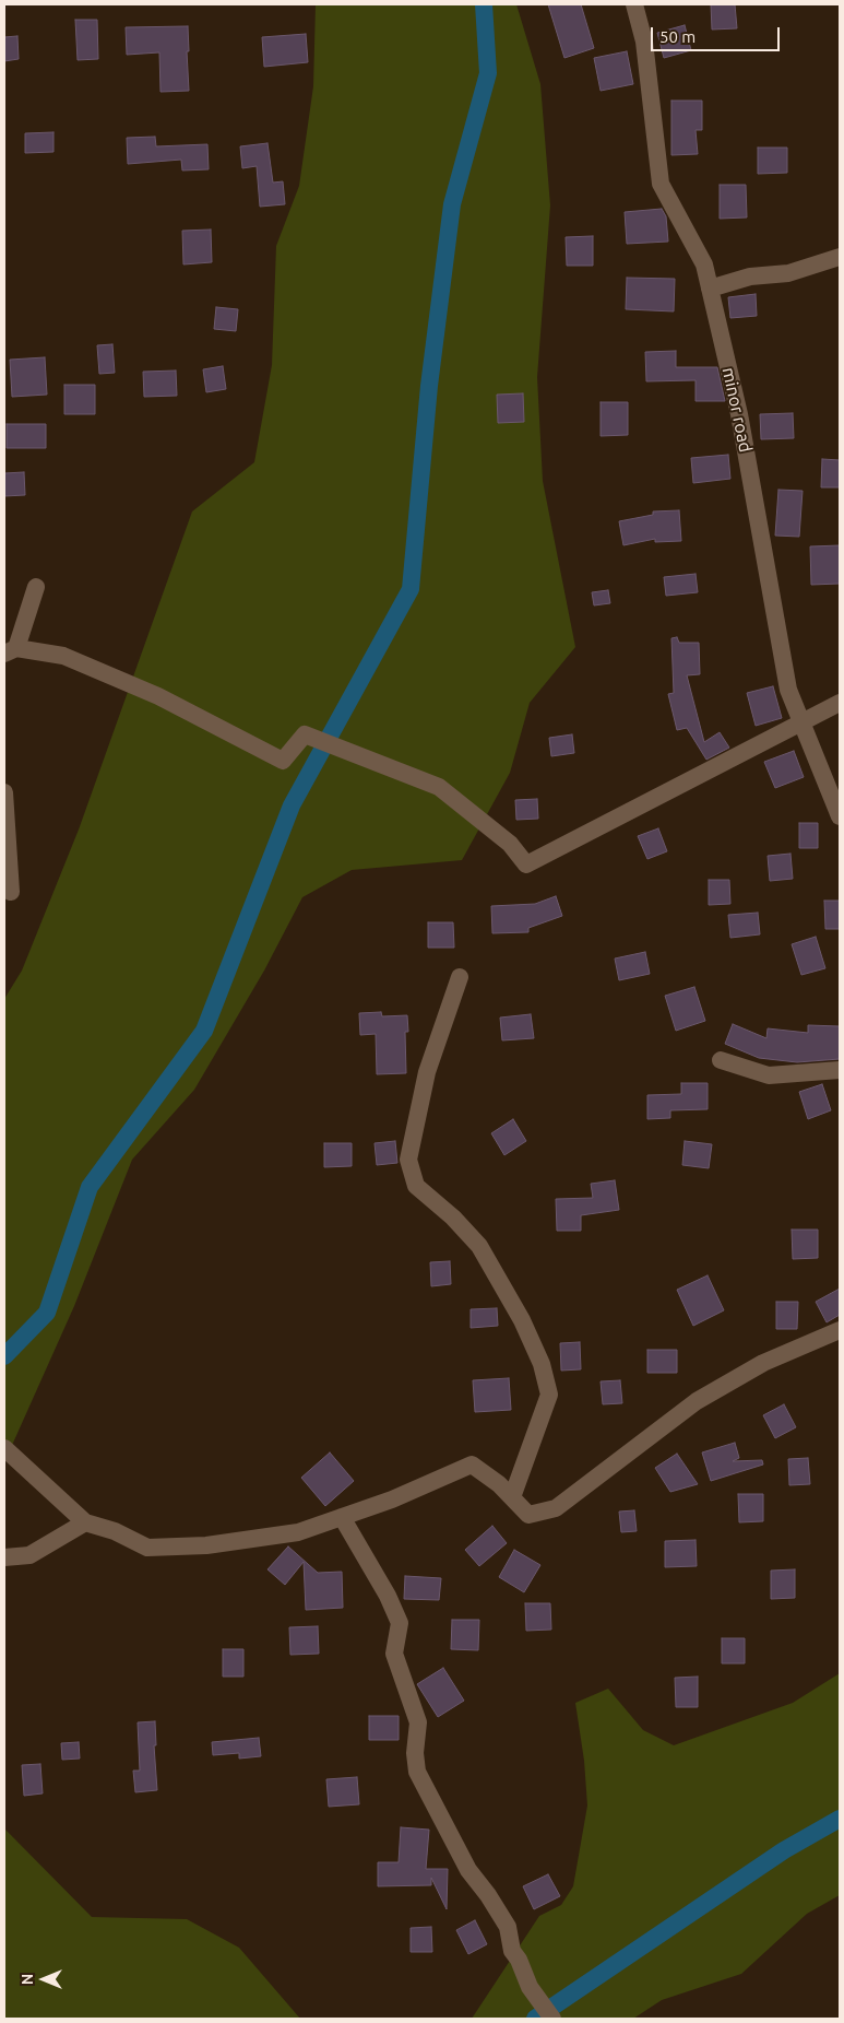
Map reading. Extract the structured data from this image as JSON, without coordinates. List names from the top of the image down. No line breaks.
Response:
{"streets":{"street":["minor road"]},"scale_bar":"50 m","north":"left"}
